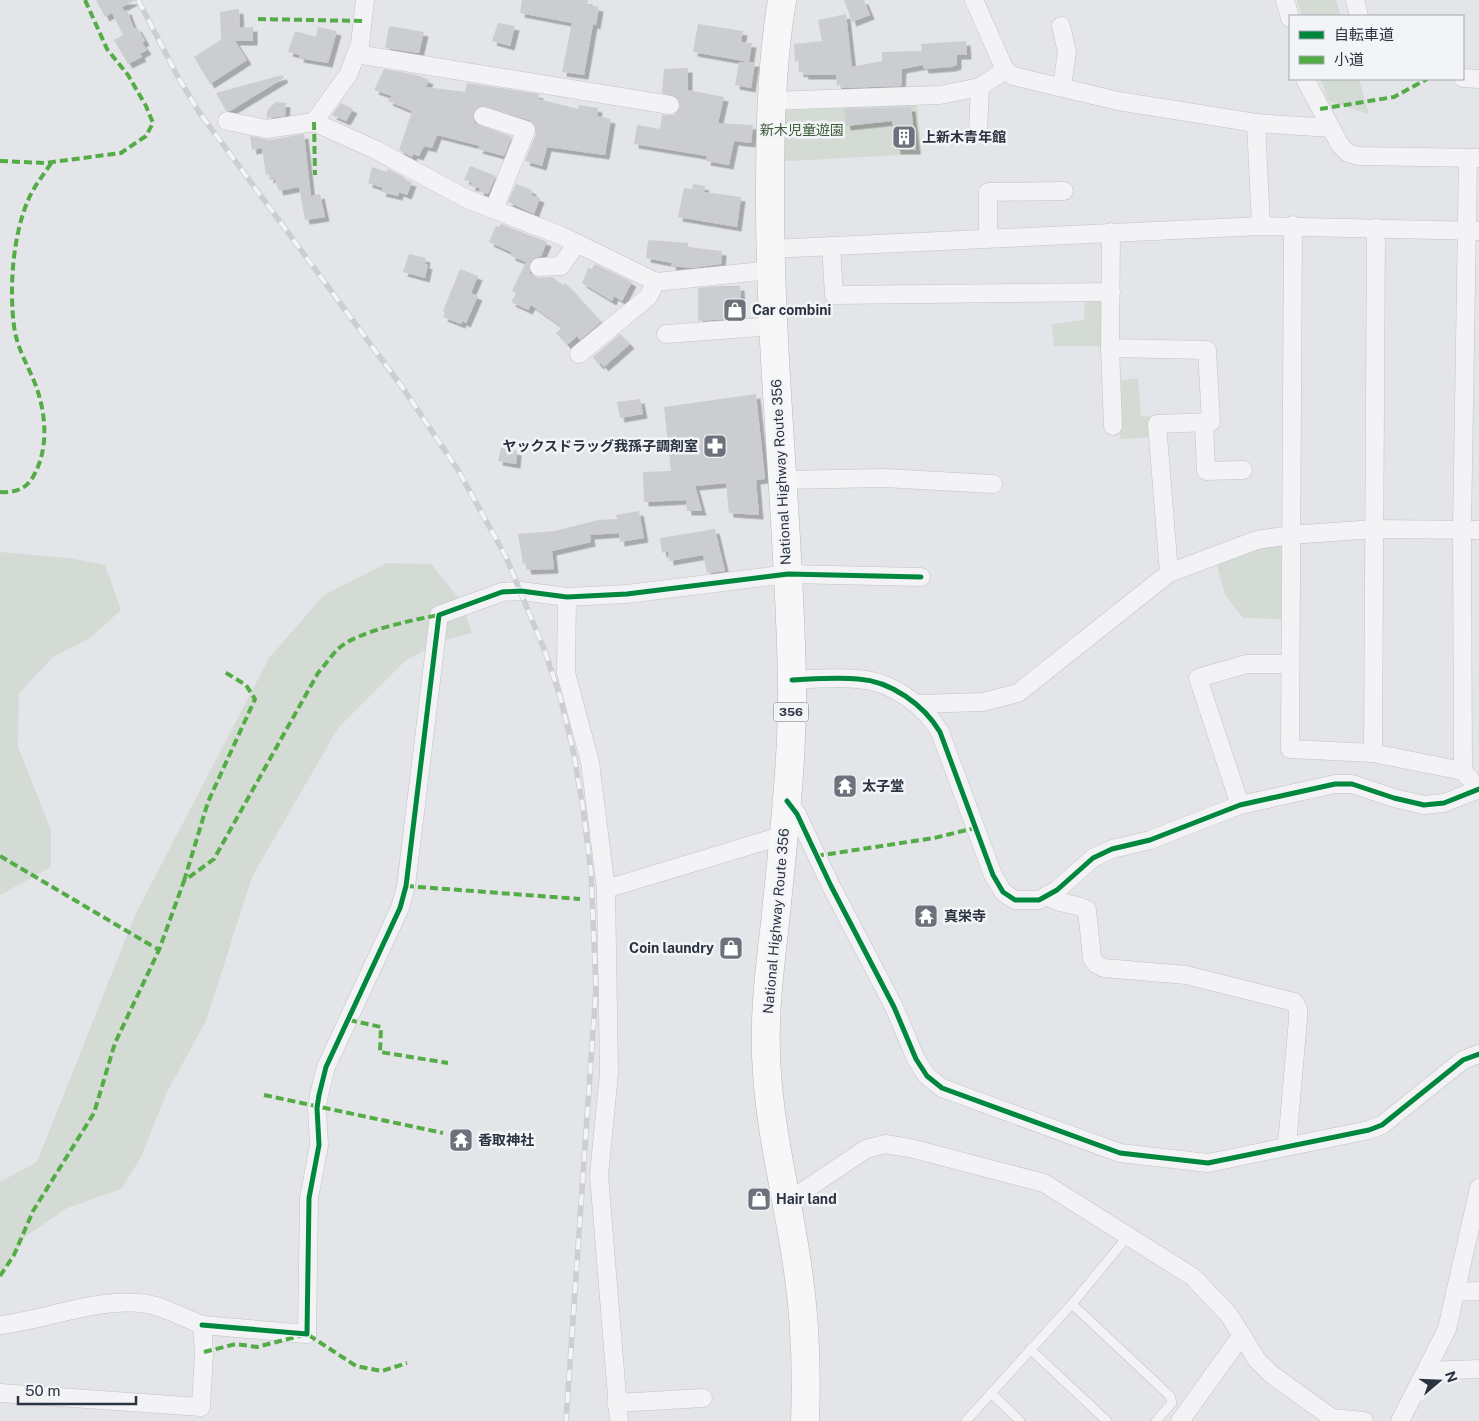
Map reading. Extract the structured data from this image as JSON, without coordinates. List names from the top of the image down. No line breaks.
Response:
{"streets":{"highway":["National Highway Route 356","356"]},"parks":["新木児童遊園"],"places":{"building":["上新木青年館"],"shop":["Car combini","Coin laundry","Hair land"],"pharmacy":["ヤックスドラッグ我孫子調剤室"],"temple":["太子堂","真栄寺","香取神社"]},"legend":["自転車道","小道"],"scale_bar":"50 m","north":"right"}
